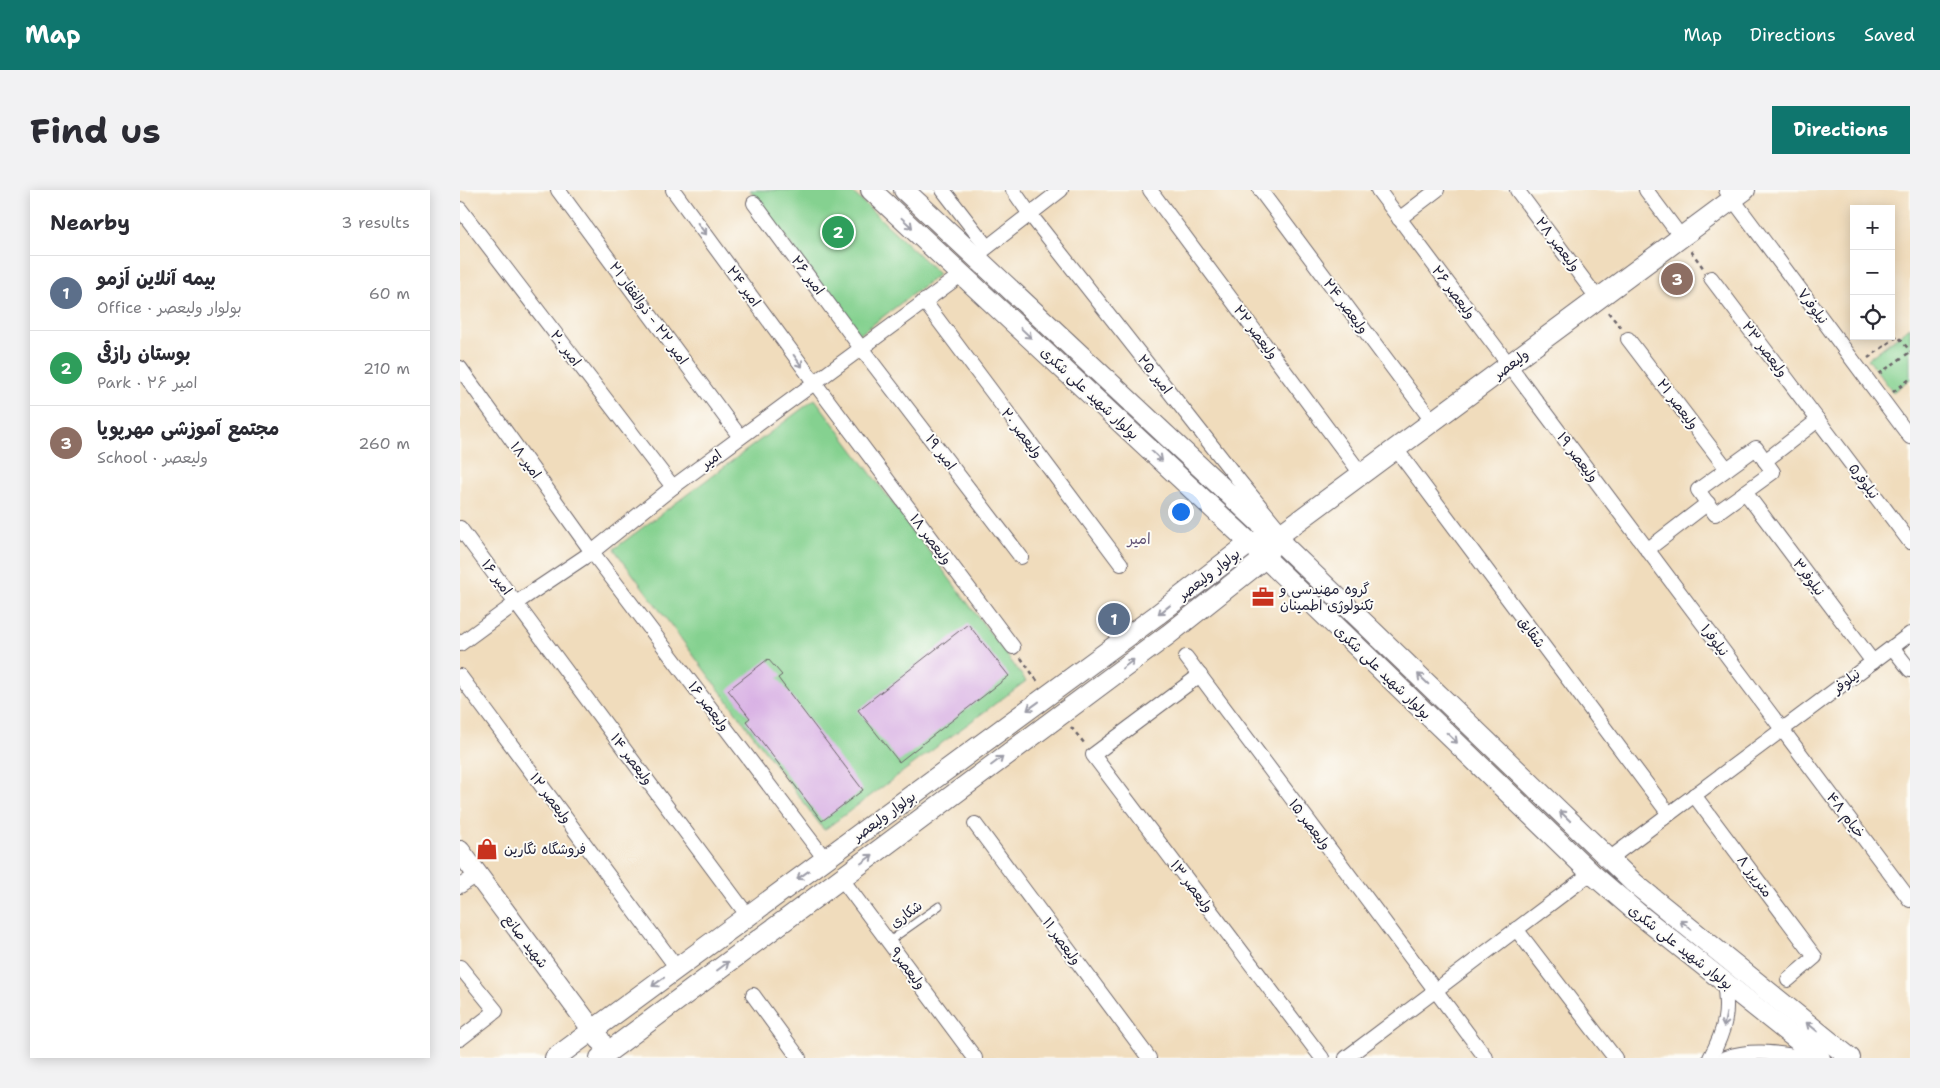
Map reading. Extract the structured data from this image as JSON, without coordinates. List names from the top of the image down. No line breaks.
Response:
{"streets":{"main road":["ولیعصر","بولوار شهید علی شکری","بولوار ولیعصر","شهید صانع"],"street":["ولیعصر ۲۸","امیر ۲۶","امیر ۲۴","ولیعصر ۲۶","ولیعصر ۲۴","نیلوفر۷","امیر ۲۲ - ذوالفقار ۲۱","ولیعصر ۲۲","امیر ۲۰","ولیعصر ۲۳","امیر ۲۵","ولیعصر ۲۱","ولیعصر ۲۰","امیر ۱۹","ولیعصر ۱۹","امیر","امیر ۱۸","نیلوفر۵","ولیعصر ۱۸","امیر ۱۶","نیلوفر۳","شقایق","نیلوفر۱","نیلوفر","ولیعصر ۱۶","ولیعصر ۱۴","ولیعصر ۱۲","خیام ۴۸","ولیعصر ۱۵","۸ متریرز","ولیعصر ۱۳","ولیعصر ۱۱","ولیعصر۹"],"lane":["شکاری"]},"crossings":[["ولیعصر ۲۸","ولیعصر"],["امیر ۲۶","امیر ۱۹"],["امیر ۲۶","امیر"],["امیر ۲۴","امیر"],["امیر ۲۴","ولیعصر ۱۸"],["ولیعصر ۲۶","ولیعصر"],["ولیعصر ۲۶","ولیعصر ۱۹"],["ولیعصر ۲۴","ولیعصر"],["نیلوفر۷","ولیعصر"],["امیر ۲۲ - ذوالفقار ۲۱","امیر"],["ولیعصر ۲۲","ولیعصر"],["امیر ۲۰","امیر"],["ولیعصر ۲۳","نیلوفر۵"],["ولیعصر","امیر ۲۵"],["ولیعصر","بولوار شهید علی شکری"],["ولیعصر","ولیعصر ۱۹"],["ولیعصر","بولوار ولیعصر"],["ولیعصر","شقایق"],["امیر ۲۵","بولوار شهید علی شکری"],["امیر ۲۵","بولوار ولیعصر"],["بولوار شهید علی شکری","امیر"],["بولوار شهید علی شکری","بولوار ولیعصر"],["بولوار شهید علی شکری","نیلوفر"],["ولیعصر ۲۰","امیر"],["امیر ۱۹","امیر"],["ولیعصر ۱۹","نیلوفر۱"],["امیر","امیر ۱۸"],["امیر","ولیعصر ۱۸"],["امیر","امیر ۱۶"],["امیر","ولیعصر ۱۶"],["امیر","ولیعصر ۱۴"],["امیر ۱۸","ولیعصر ۱۶"],["بولوار ولیعصر","ولیعصر ۱۶"],["بولوار ولیعصر","ولیعصر ۱۴"],["بولوار ولیعصر","ولیعصر ۱۲"],["بولوار ولیعصر","شهید صانع"],["بولوار ولیعصر","ولیعصر۹"],["امیر ۱۶","ولیعصر ۱۴"],["نیلوفر۳","نیلوفر"],["شقایق","نیلوفر"],["نیلوفر۱","نیلوفر"],["نیلوفر۱","خیام ۴۸"],["نیلوفر","خیام ۴۸"],["نیلوفر","۸ متریرز"],["شکاری","ولیعصر۹"]],"one_way":["امیر ۲۴"],"districts":["امیر"],"places":{"office":["گروه مهندسی و تکنولوژی اطمینان"],"shop":["فروشگاه نگارین"]},"page":{"header":"Map","nav":["Map","Directions","Saved"],"buttons":"Directions","title":"Find us","heading":["Nearby","3 results"],"map_buttons":["+","−"],"pins":["2","3","1"],"list":[{"mark":"1","name":"بیمه آنلاین اَزمو","note":"Office · بولوار ولیعصر","value":"60 m"},{"mark":"2","name":"بوستان رازقی","note":"Park · امیر ۲۶","value":"210 m"},{"mark":"3","name":"مجتمع آموزشی مهرپویا","note":"School · ولیعصر","value":"260 m"}]}}
